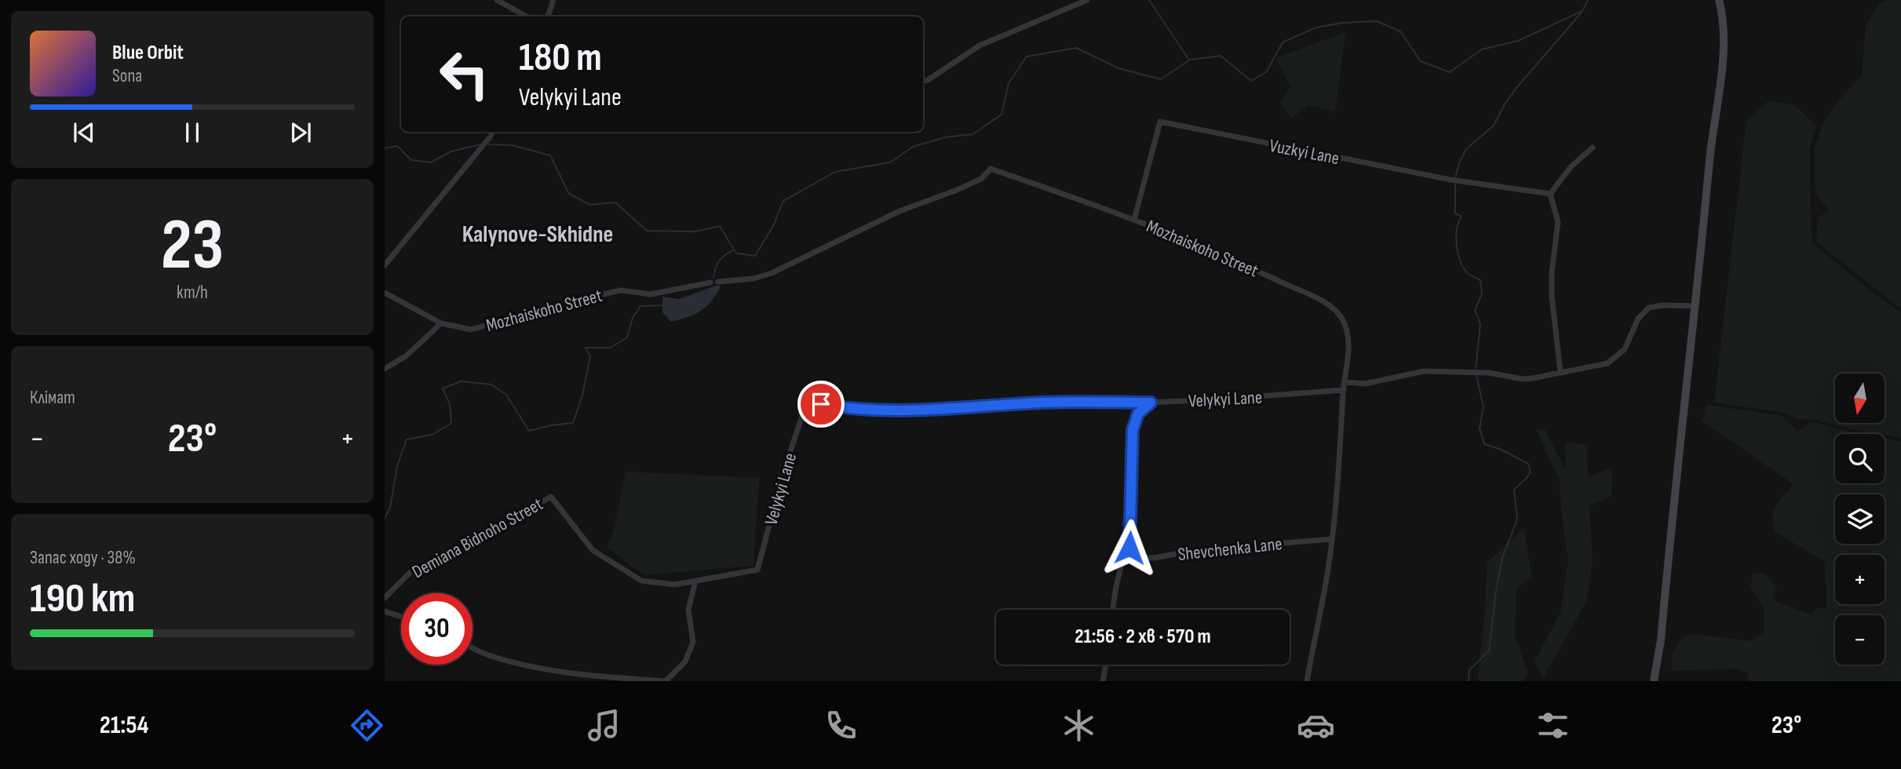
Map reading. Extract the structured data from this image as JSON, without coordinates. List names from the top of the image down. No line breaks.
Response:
{"streets":{"street":["Vuzkyi Lane","Mozhaiskoho Street","Velykyi Lane","Demiana Bidnoho Street","Shevchenka Lane"]},"crossings":[["Vuzkyi Lane","Mozhaiskoho Street"],["Mozhaiskoho Street","Velykyi Lane"],["Mozhaiskoho Street","Shevchenka Lane"],["Velykyi Lane","Demiana Bidnoho Street"]],"districts":["Kalynove-Skhidne"],"north":"bottom","page":{"turn":["180 m","Velykyi Lane"],"song":["Blue Orbit","Sona"],"tile":[["23","km/h"],"Клімат",["Запас ходу · 38%","190 km"]],"map_buttons":["+","−"],"heat":["−","23°","+"],"limit":"30","trip":"21:56 · 2 хв · 570 m","tabs":["21:54","23°"]}}
